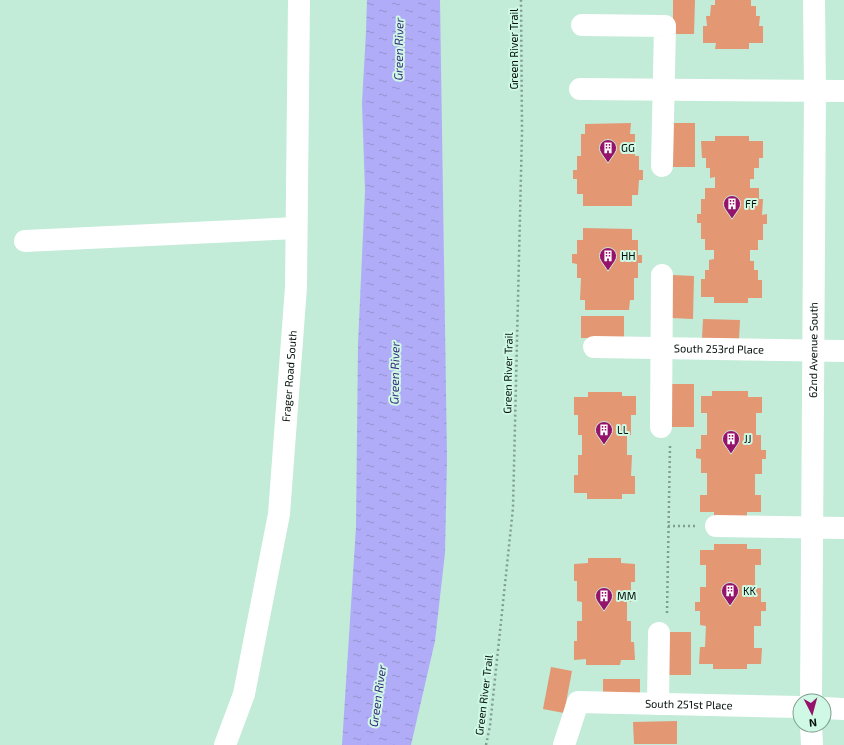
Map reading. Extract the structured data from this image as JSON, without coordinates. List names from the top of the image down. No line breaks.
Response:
{"streets":{"street":["South 253rd Place","62nd Avenue South","Frager Road South","South 251st Place"],"path":["Green River Trail"]},"crossings":[["South 253rd Place","62nd Avenue South"]],"water":["Green River"],"places":{"building":["GG","FF","HH","LL","JJ","KK","MM"]},"north":"bottom"}
